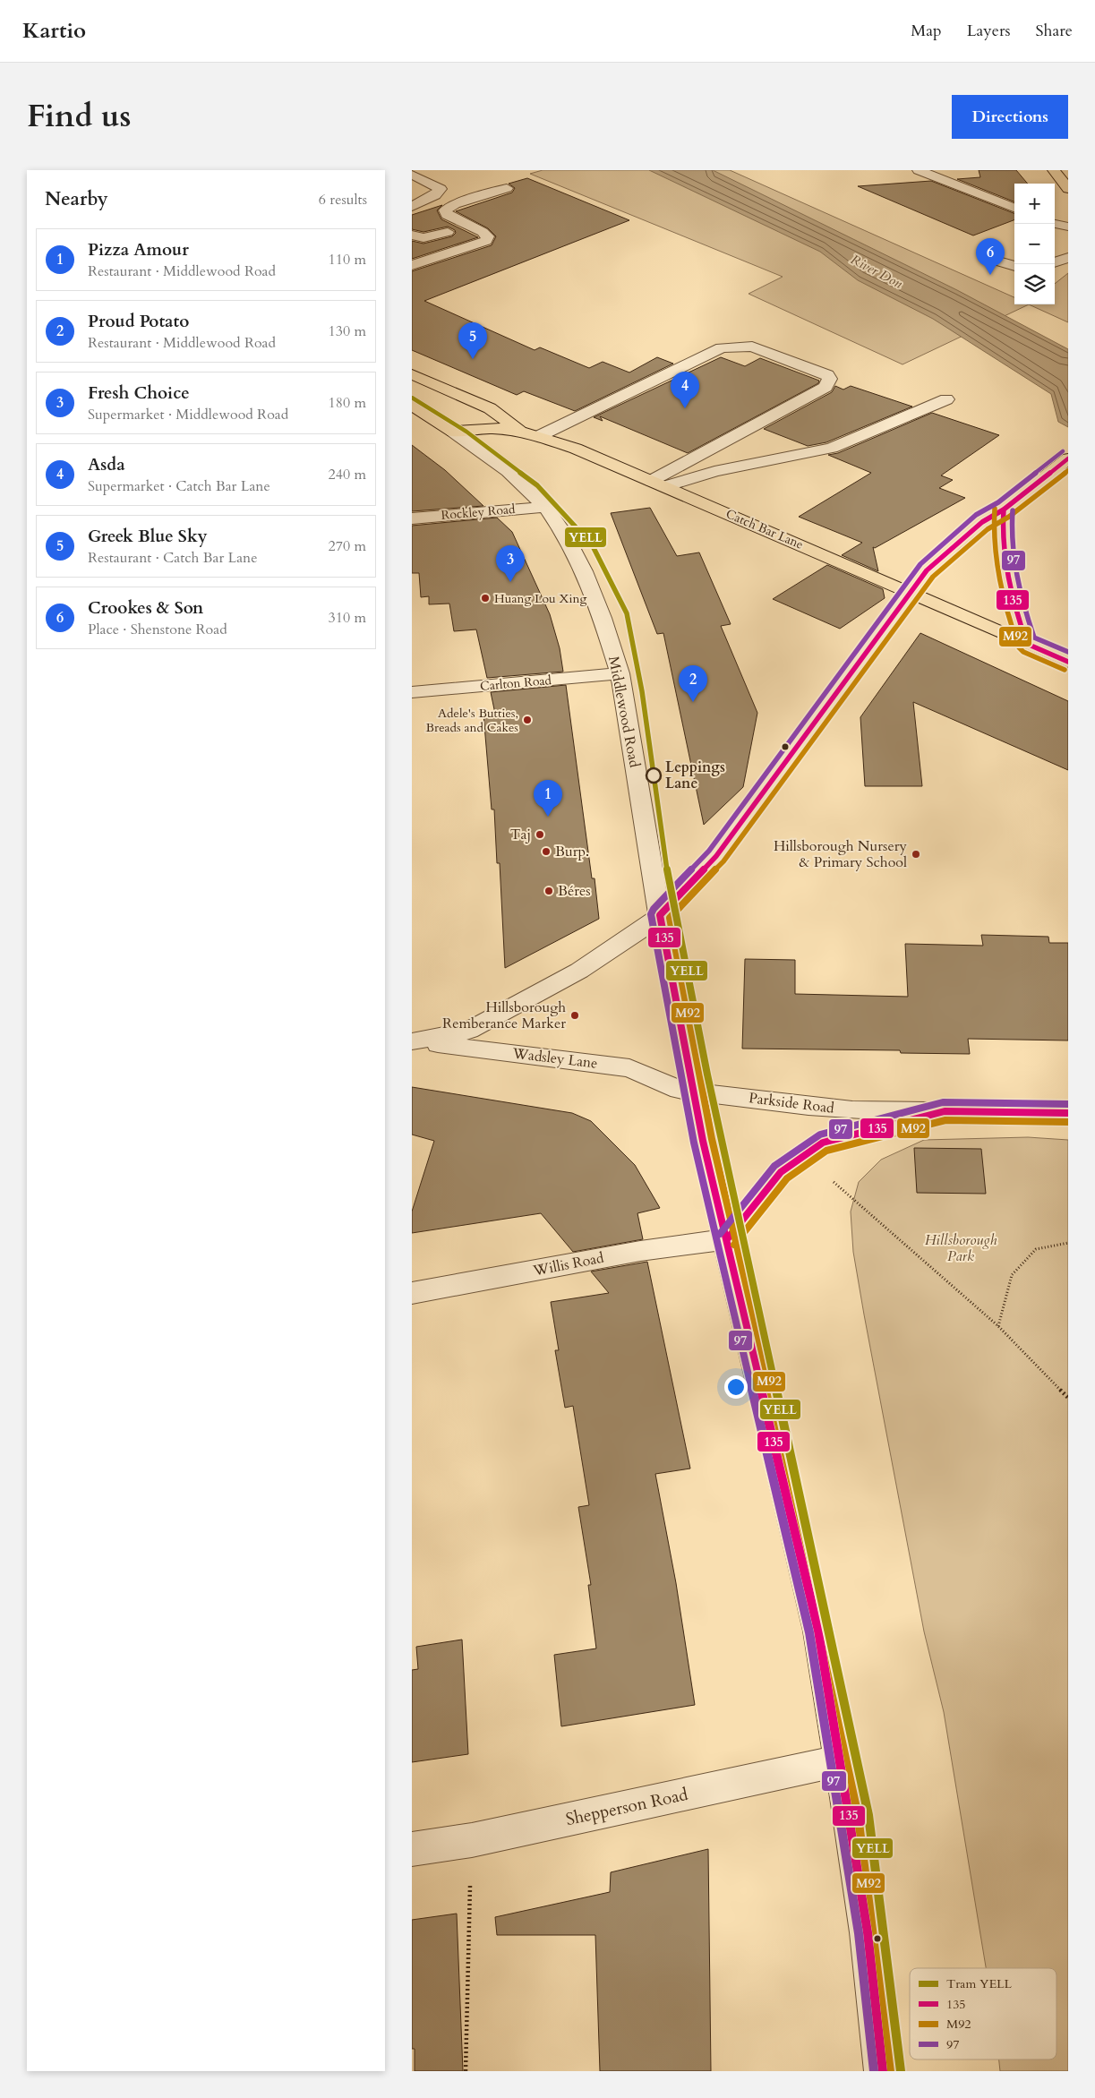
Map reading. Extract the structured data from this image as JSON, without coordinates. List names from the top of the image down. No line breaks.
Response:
{"streets":{"main road":["Catch Bar Lane","Middlewood Road"],"street":["Rockley Road","Carlton Road","Wadsley Lane","Parkside Road","Willis Road","Shepperson Road"]},"crossings":[["Rockley Road","Middlewood Road"],["Catch Bar Lane","Middlewood Road"],["Carlton Road","Middlewood Road"],["Middlewood Road","Wadsley Lane"],["Middlewood Road","Parkside Road"],["Middlewood Road","Willis Road"],["Middlewood Road","Shepperson Road"],["Wadsley Lane","Parkside Road"],["Parkside Road","Willis Road"]],"water":["River Don"],"parks":["Hillsborough Park"],"places":["Huang Lou Xing","Adele's Butties, Breads and Cakes","Leppings Lane","Taj","Burp.","Hillsborough Nursery & Primary School","Béres","Hillsborough Remberance Marker"],"lines":["tram line YELL","transit line 97","transit line 135","transit line M92"],"legend":["Tram YELL","135","M92","97"],"page":{"header":"Kartio","nav":["Map","Layers","Share"],"title":"Find us","buttons":"Directions","heading":["Nearby","6 results"],"map_buttons":["+","−"],"list":[{"mark":"1","name":"Pizza Amour","note":"Restaurant · Middlewood Road","value":"110 m"},{"mark":"2","name":"Proud Potato","note":"Restaurant · Middlewood Road","value":"130 m"},{"mark":"3","name":"Fresh Choice","note":"Supermarket · Middlewood Road","value":"180 m"},{"mark":"4","name":"Asda","note":"Supermarket · Catch Bar Lane","value":"240 m"},{"mark":"5","name":"Greek Blue Sky","note":"Restaurant · Catch Bar Lane","value":"270 m"},{"mark":"6","name":"Crookes & Son","note":"Place · Shenstone Road","value":"310 m"}],"pins":["6","5","4","3","2","1"]}}
